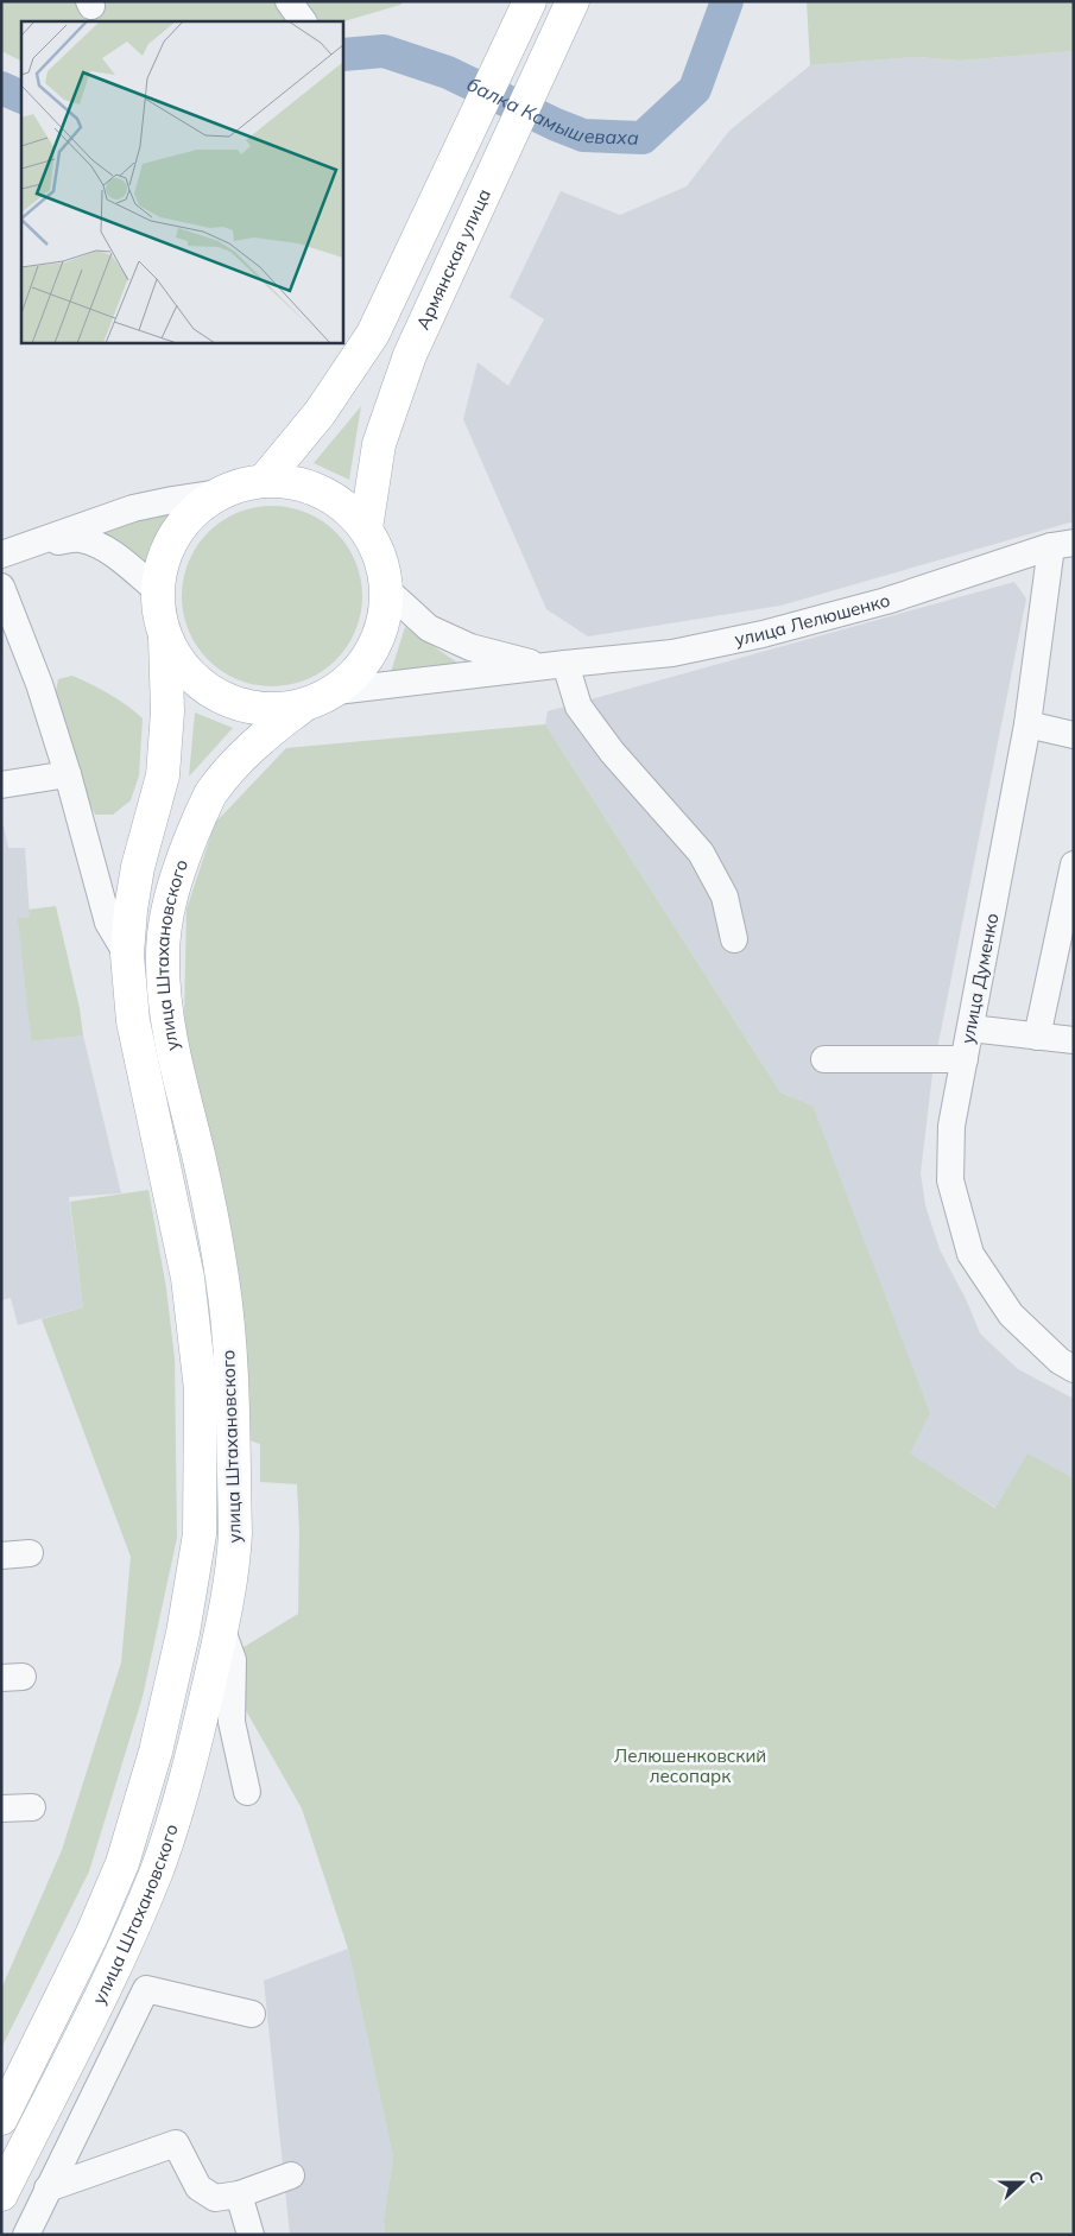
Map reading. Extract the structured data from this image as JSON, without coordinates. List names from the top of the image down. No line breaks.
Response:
{"streets":{"main road":["Армянская улица","улица Штахановского"],"street":["улица Лелюшенко","улица Думенко"]},"crossings":[["улица Лелюшенко","улица Думенко"]],"water":["балка Камышеваха"],"parks":["Лелюшенковский лесопарк"],"north":"right"}
